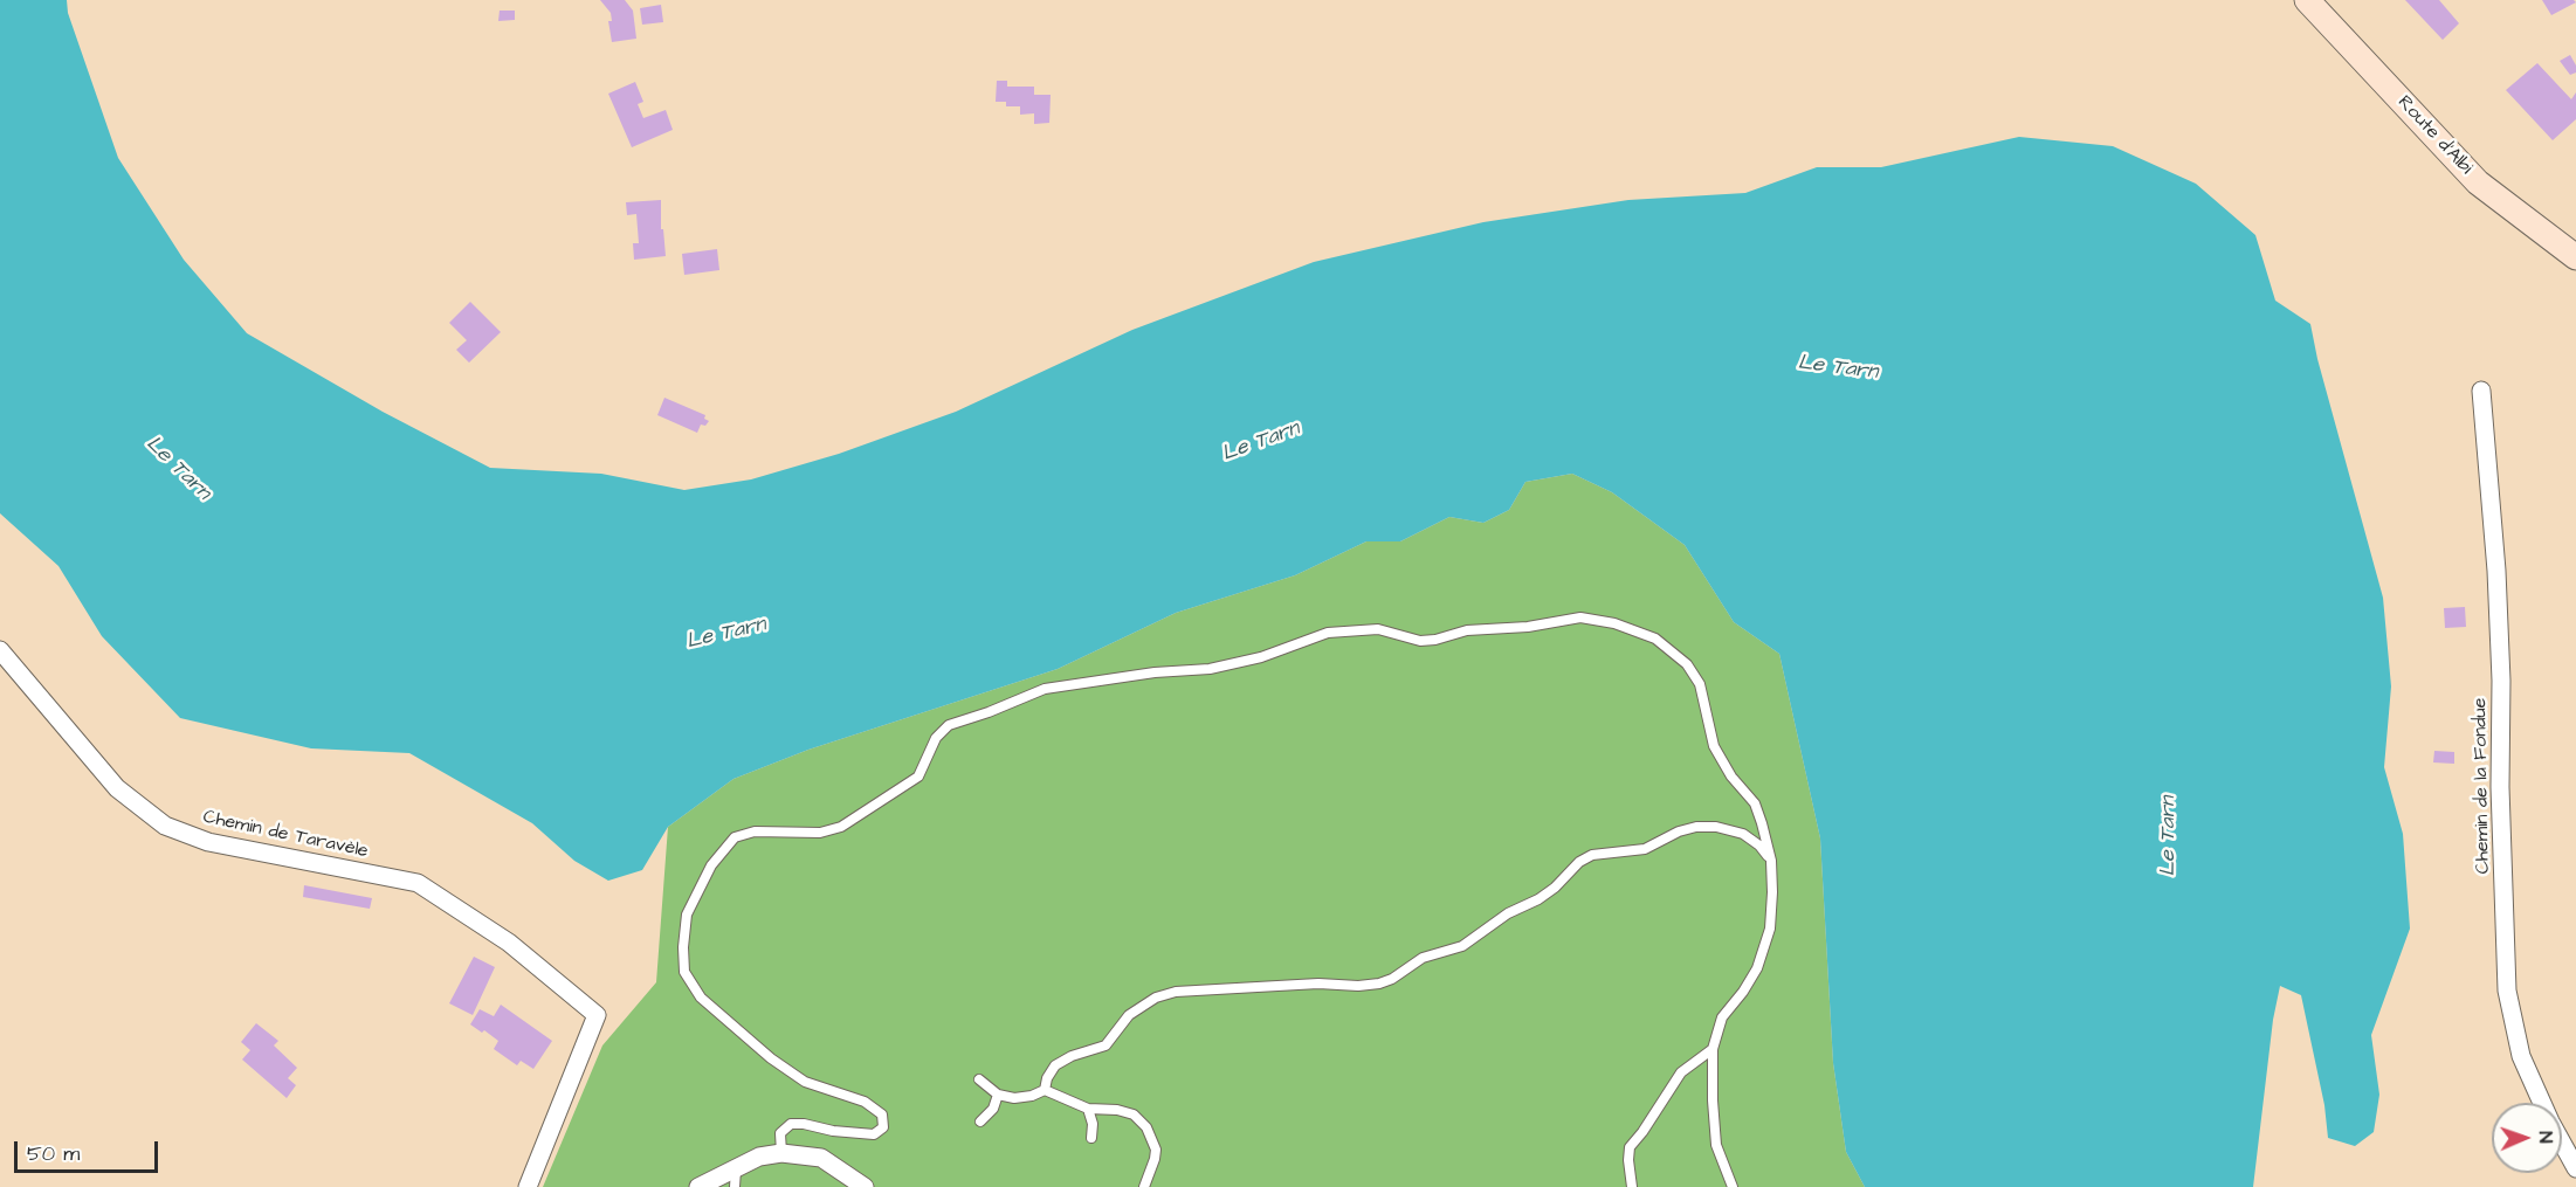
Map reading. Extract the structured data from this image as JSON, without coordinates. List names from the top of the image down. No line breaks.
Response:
{"streets":{"street":["Route d'Albi","Chemin de la Fondue","Chemin de Taravèle"]},"water":["Le Tarn"],"scale_bar":"50 m","north":"right"}
